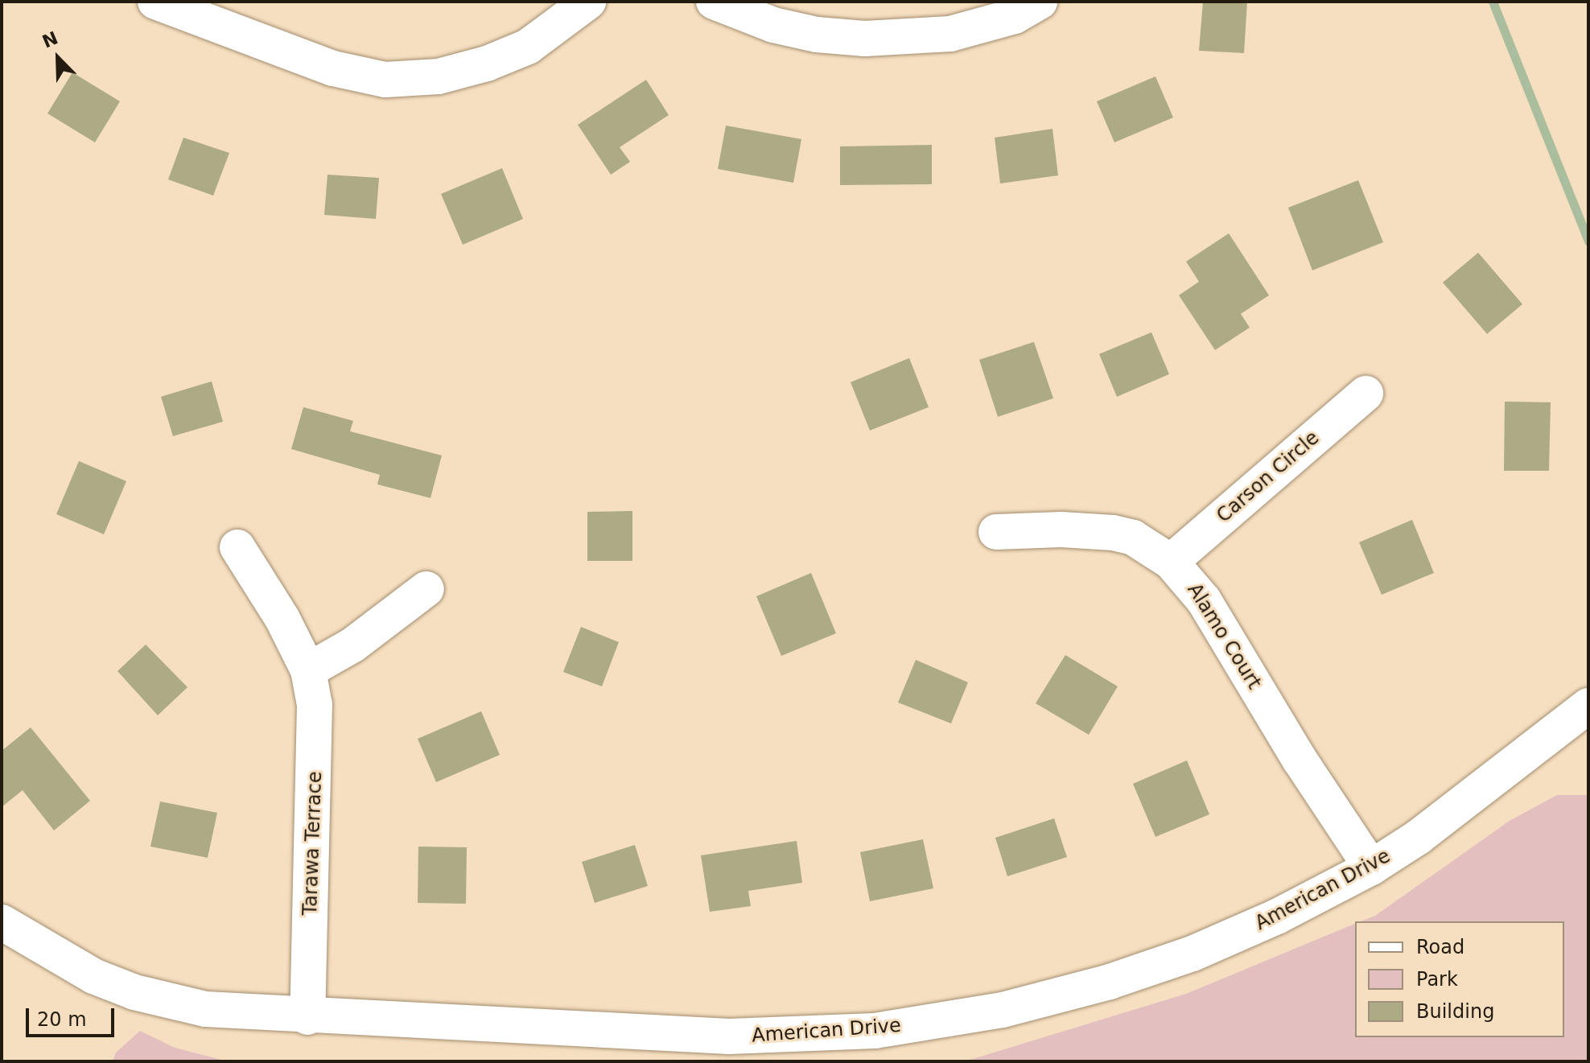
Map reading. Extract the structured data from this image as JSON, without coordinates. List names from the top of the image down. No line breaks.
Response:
{"streets":{"street":["Carson Circle","Alamo Court","Tarawa Terrace","American Drive"]},"crossings":[["Carson Circle","Alamo Court"],["Alamo Court","American Drive"],["Tarawa Terrace","American Drive"]],"legend":["Road","Park","Building"],"scale_bar":"20 m","north":"top left"}
